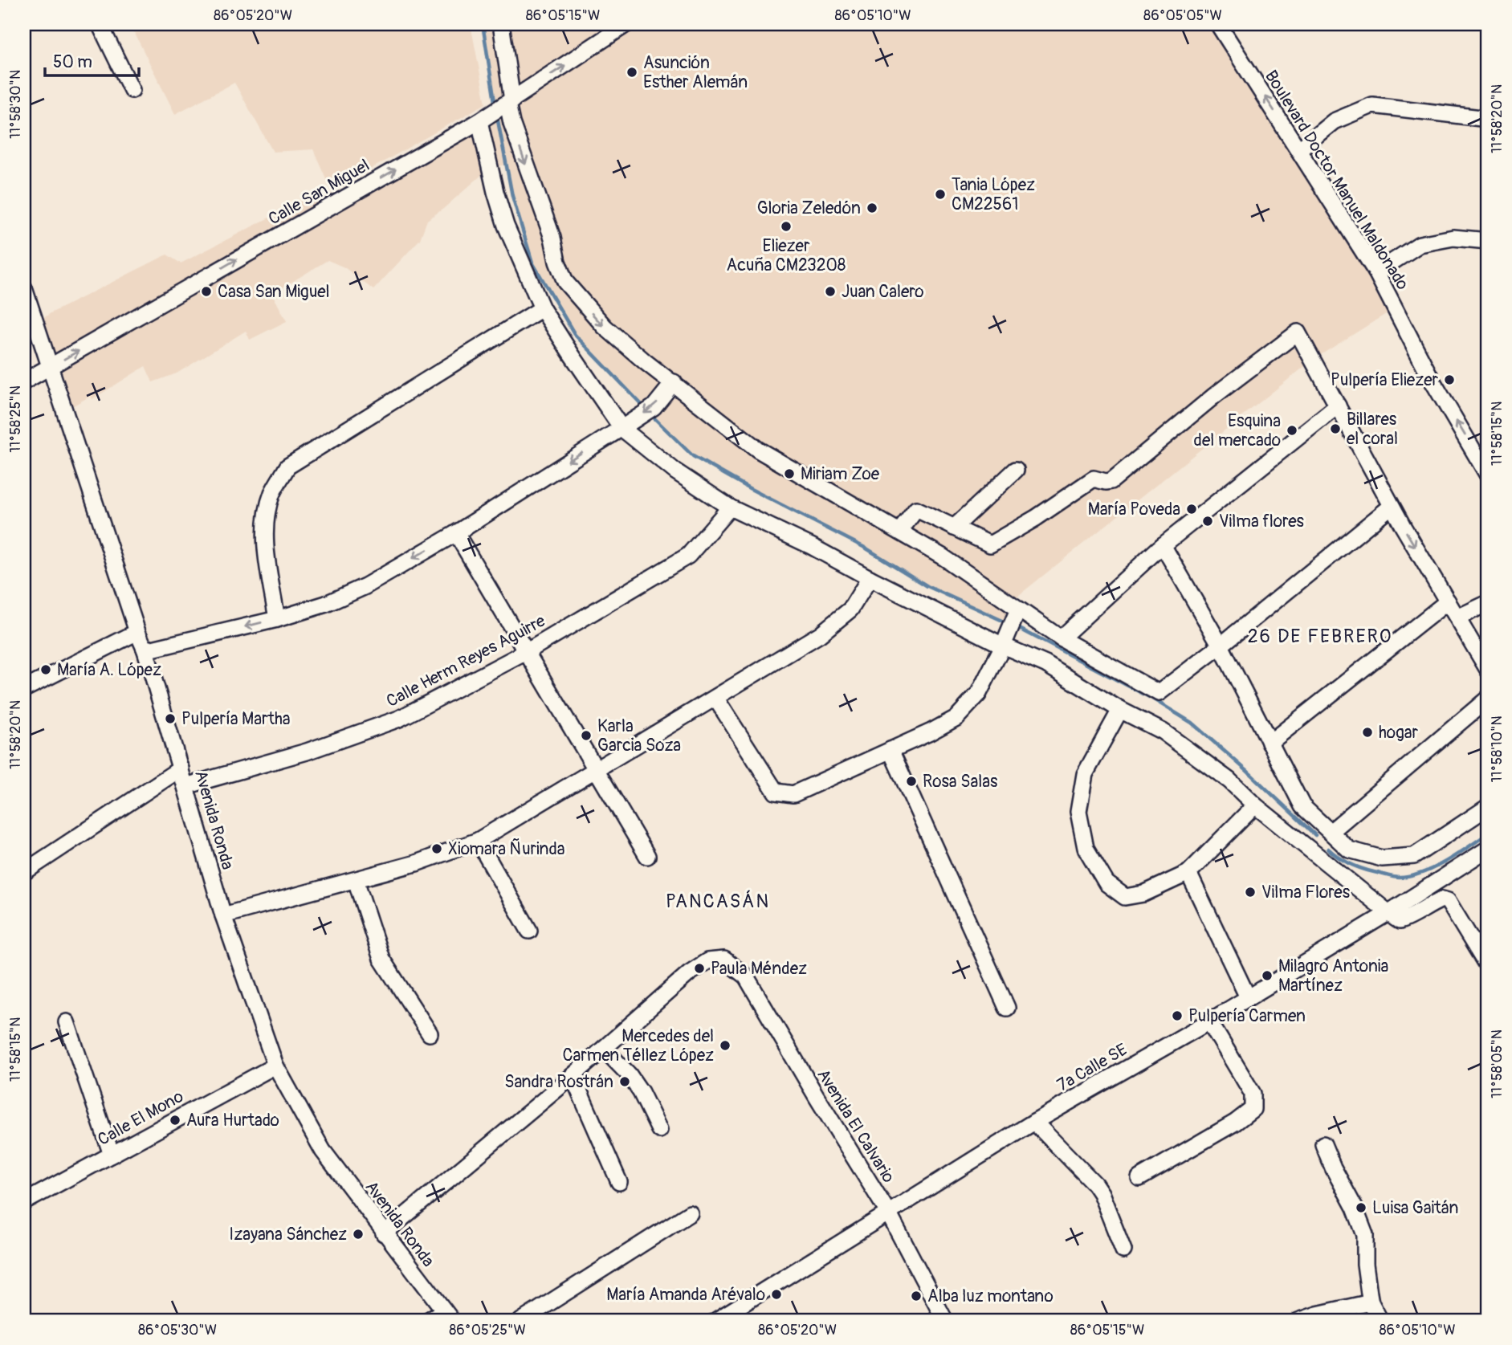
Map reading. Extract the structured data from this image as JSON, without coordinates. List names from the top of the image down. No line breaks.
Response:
{"streets":{"street":["Boulevard Doctor Manuel Maldonado","Calle San Miguel","Calle Herm Reyes Aguirre","Avenida Ronda","7a Calle SE","Calle El Mono","Avenida El Calvario"]},"crossings":[["Calle San Miguel","Avenida Ronda"],["Calle Herm Reyes Aguirre","Avenida Ronda"],["Avenida Ronda","Calle El Mono"],["7a Calle SE","Avenida El Calvario"]],"one_way":["Calle San Miguel"],"districts":["26 DE FEBRERO","PANCASÁN"],"places":["Asunción Esther Alemán","Tania López CM22561","Gloria Zeledón","Eliezer Acuña CM23208","Casa San Miguel","Juan Calero","Pulpería Eliezer","Billares el coral","Esquina del mercado","Miriam Zoe","María Poveda","Vilma flores","María A. López","Pulpería Martha","hogar","Karla Garcia Soza","Rosa Salas","Xiomara Ñurinda","Vilma Flores","Paula Méndez","Milagro Antonia Martínez","Pulpería Carmen","Mercedes del Carmen Téllez López","Sandra Rostrán","Aura Hurtado","Luisa Gaitán","Izayana Sánchez","María Amanda Arévalo","Alba luz montano"],"scale_bar":"50 m","coordinates":["86°05'20\"W","86°05'15\"W","86°05'10\"W","86°05'05\"W","11°58'30\"N","11°58'20\"N","11°58'25\"N","11°58'15\"N","11°58'10\"N","11°58'05\"N","86°05'30\"W","86°05'25\"W"]}
